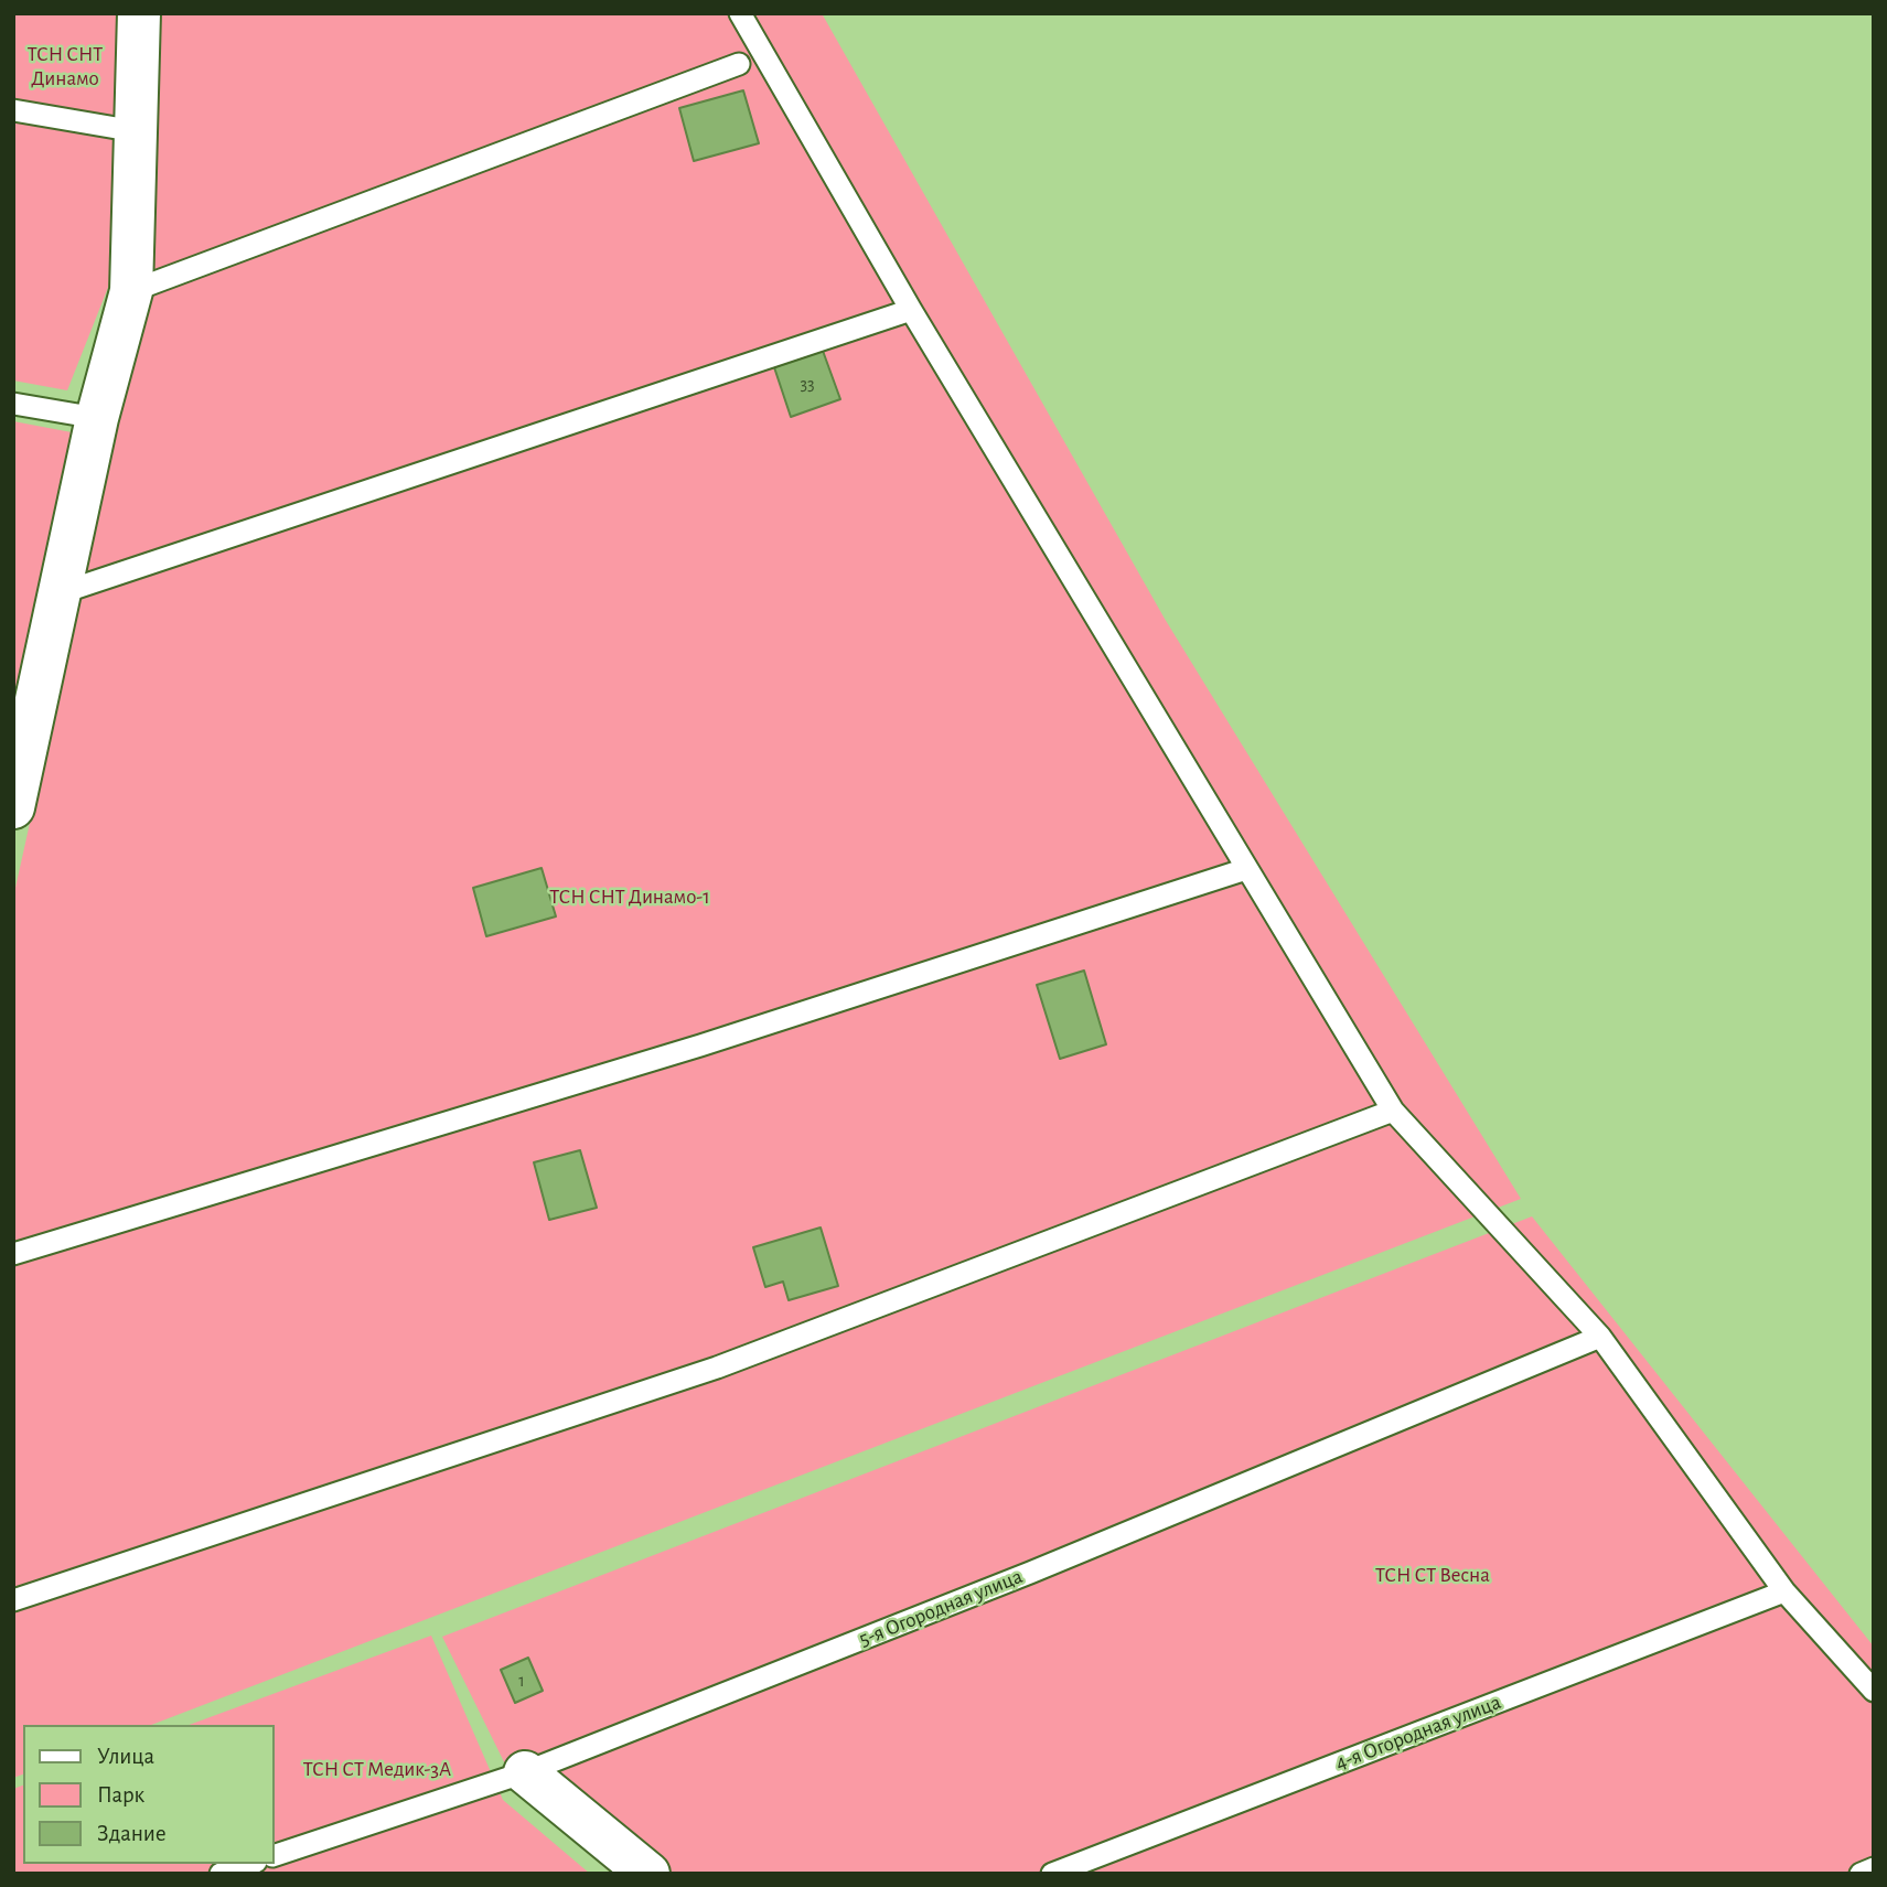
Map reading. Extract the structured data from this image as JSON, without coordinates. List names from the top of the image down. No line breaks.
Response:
{"streets":{"lane":["5-я Огородная улица","4-я Огородная улица"]},"parks":["ТСН СНТ Динамо","ТСН СНТ Динамо-1","ТСН СТ Весна","ТСН СТ Медик-3А"],"house_numbers":["33","1"],"legend":["Улица","Парк","Здание"]}
